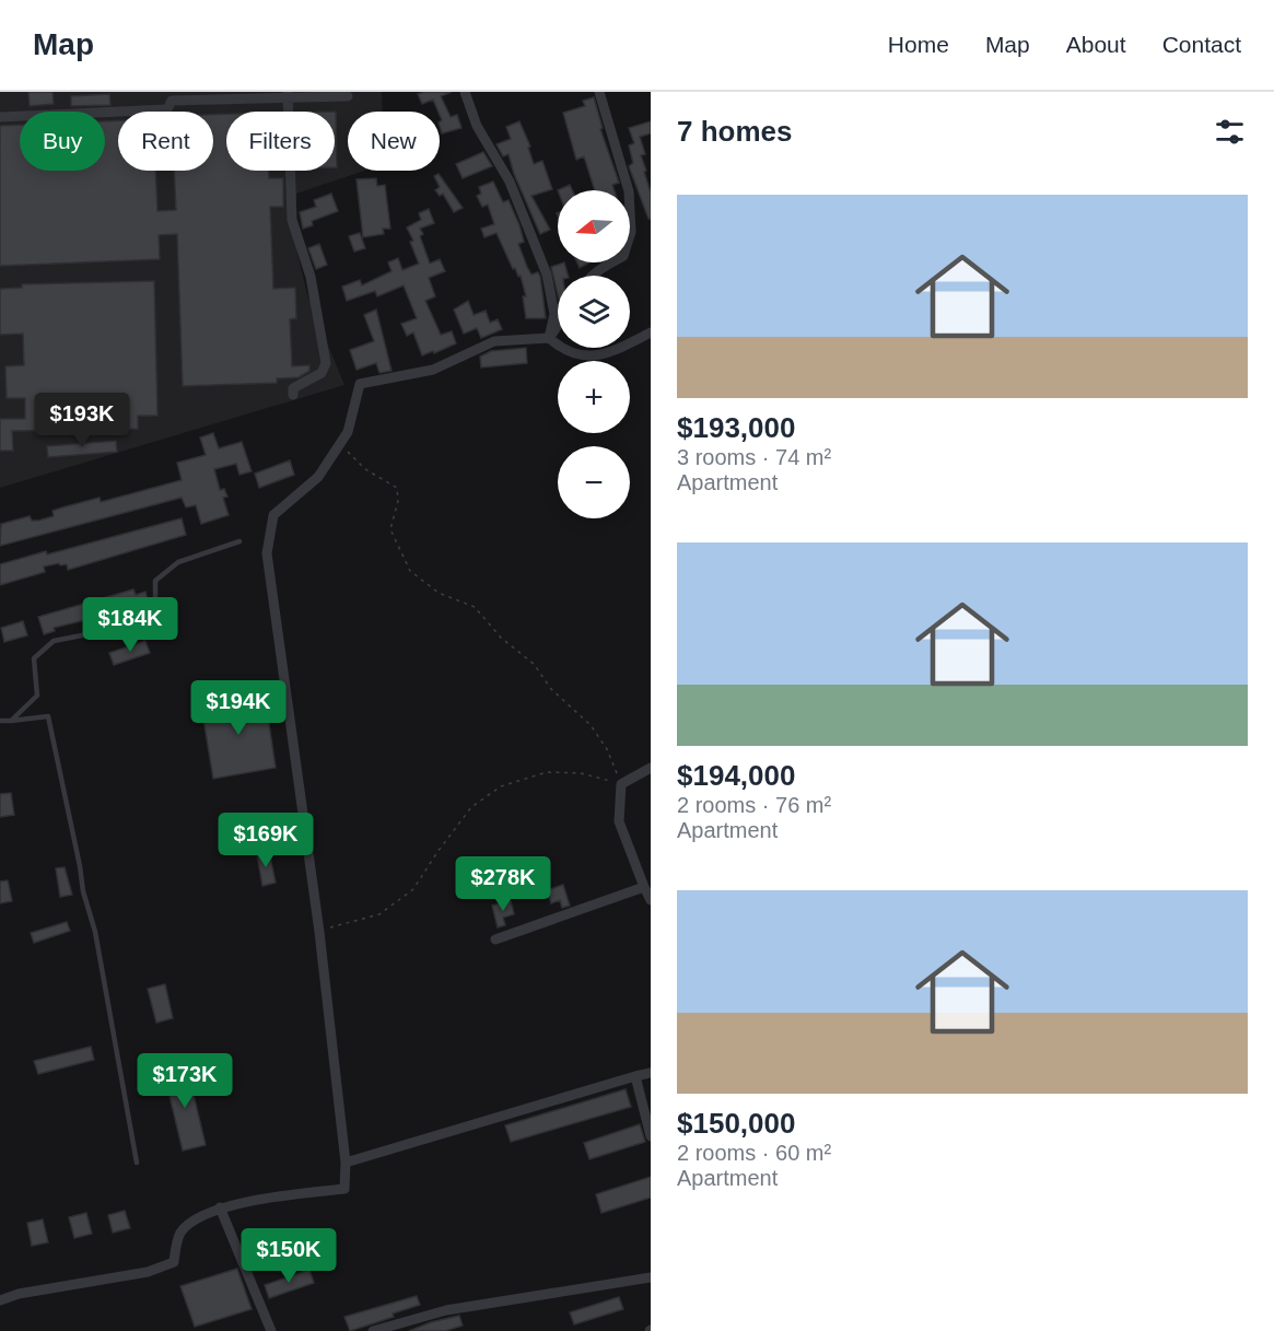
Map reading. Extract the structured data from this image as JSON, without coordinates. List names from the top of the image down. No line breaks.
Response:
{"north":"left","page":{"header":"Map","nav":["Home","Map","About","Contact"],"heading":"7 homes","chip":["Buy","Rent","Filters","New"],"list":[{"name":"$193,000","note":"3 rooms · 74 m² · Apartment"},{"name":"$194,000","note":"2 rooms · 76 m² · Apartment"},{"name":"$150,000","note":"2 rooms · 60 m² · Apartment"}],"map_buttons":["+","−"],"price":["$193K","$184K","$194K","$169K","$278K","$173K","$150K"]}}
